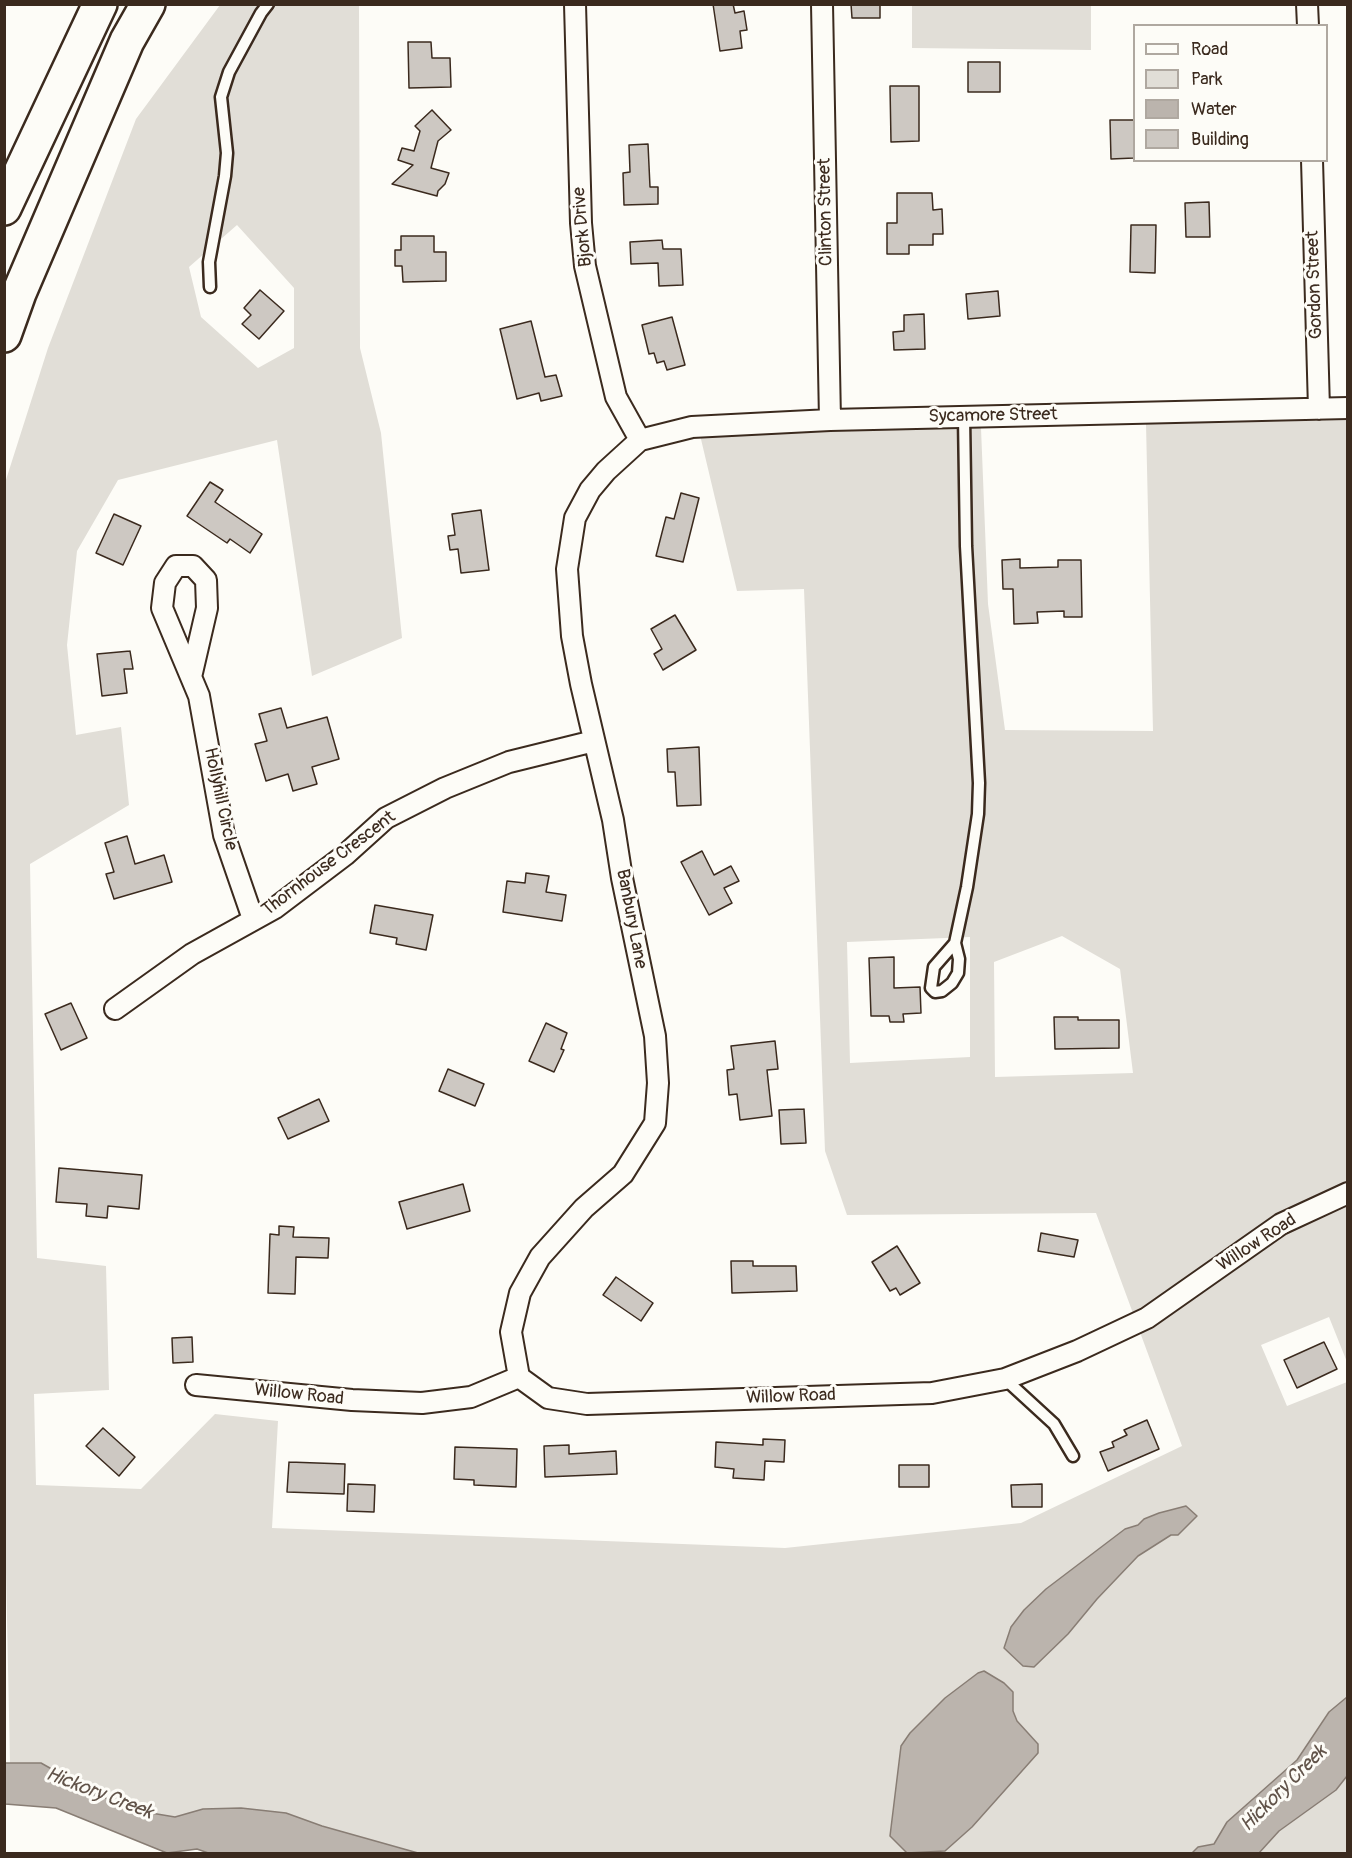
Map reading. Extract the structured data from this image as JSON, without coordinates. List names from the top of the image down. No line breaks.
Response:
{"streets":{"street":["Clinton Street","Bjork Drive","Gordon Street","Sycamore Street","Hollyhill Circle","Thornhouse Crescent","Banbury Lane","Willow Road"]},"crossings":[["Clinton Street","Sycamore Street"],["Bjork Drive","Sycamore Street"],["Bjork Drive","Banbury Lane"],["Gordon Street","Sycamore Street"],["Sycamore Street","Banbury Lane"],["Hollyhill Circle","Thornhouse Crescent"],["Thornhouse Crescent","Banbury Lane"],["Banbury Lane","Willow Road"]],"water":["Hickory Creek"],"legend":["Road","Park","Water","Building"]}
